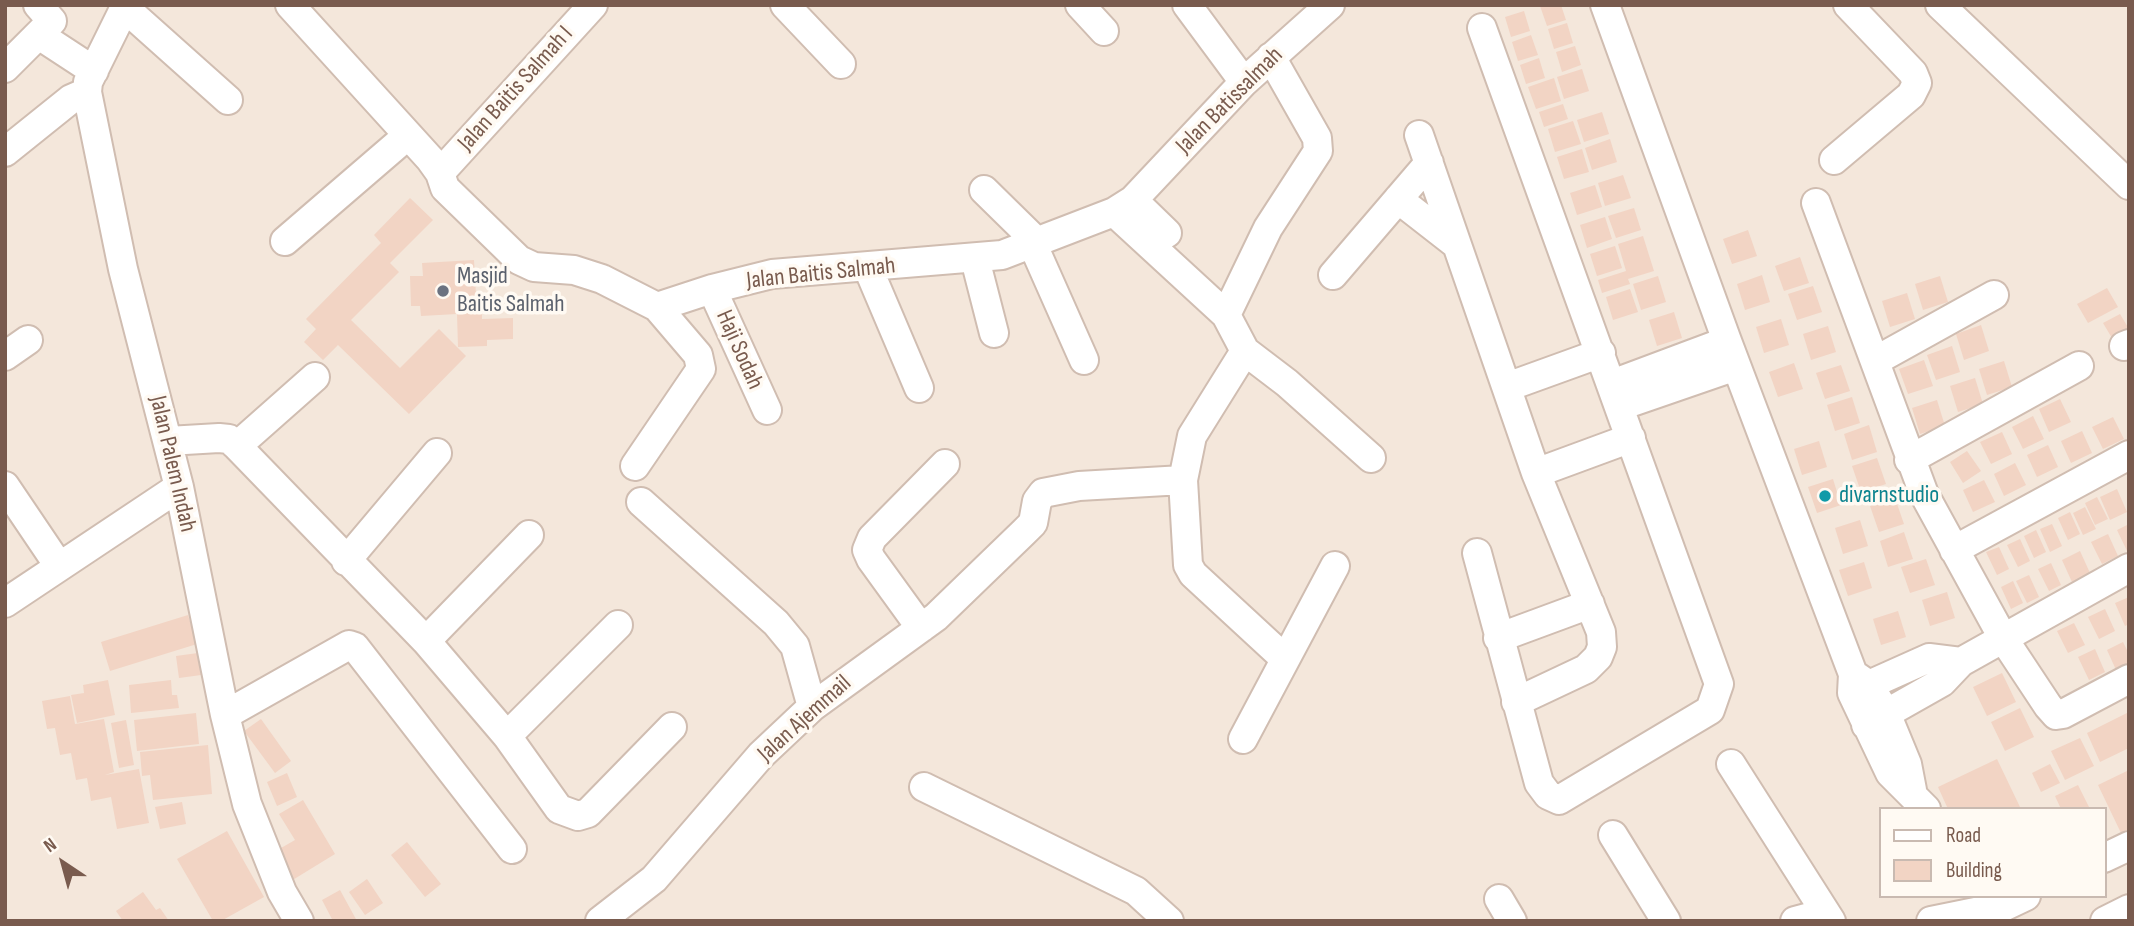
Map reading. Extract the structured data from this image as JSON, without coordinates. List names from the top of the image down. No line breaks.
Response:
{"streets":{"street":["Jalan Baitis Salmah I","Jalan Batissalmah","Jalan Baitis Salmah","Haji Sodah","Jalan Palem Indah","Jalan Ajemmail"]},"crossings":[["Jalan Batissalmah","Jalan Baitis Salmah"],["Jalan Baitis Salmah","Haji Sodah"]],"places":["Masjid Baitis Salmah","divarnstudio"],"legend":["Road","Building"],"north":"top left"}
